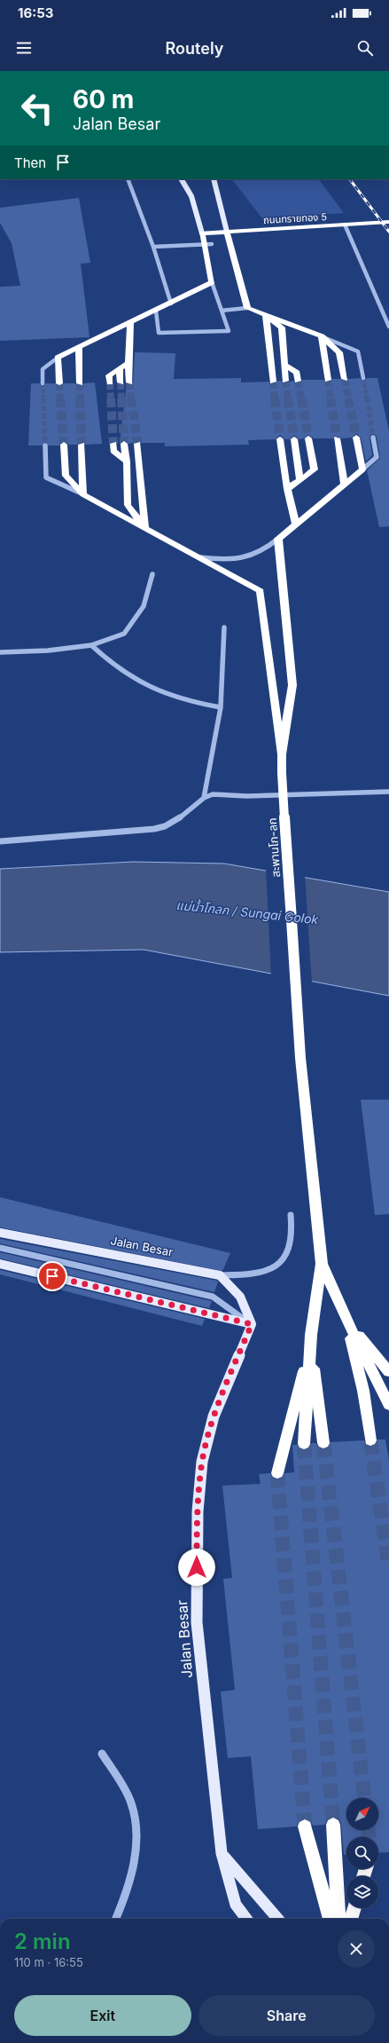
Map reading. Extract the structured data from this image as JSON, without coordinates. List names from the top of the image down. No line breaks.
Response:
{"streets":{"highway":["ถนนทรายทอง 5","สะพานโก-ลก"],"main road":["Jalan Besar"]},"water":["แม่น้ำโกลก / Sungai Golok"],"north":"top right","page":{"status":"16:53","header":"Routely","turn":["60 m","Jalan Besar"],"then":"Then","heading":["2 min","110 m · 16:55"],"buttons":["Exit","Share"]}}
